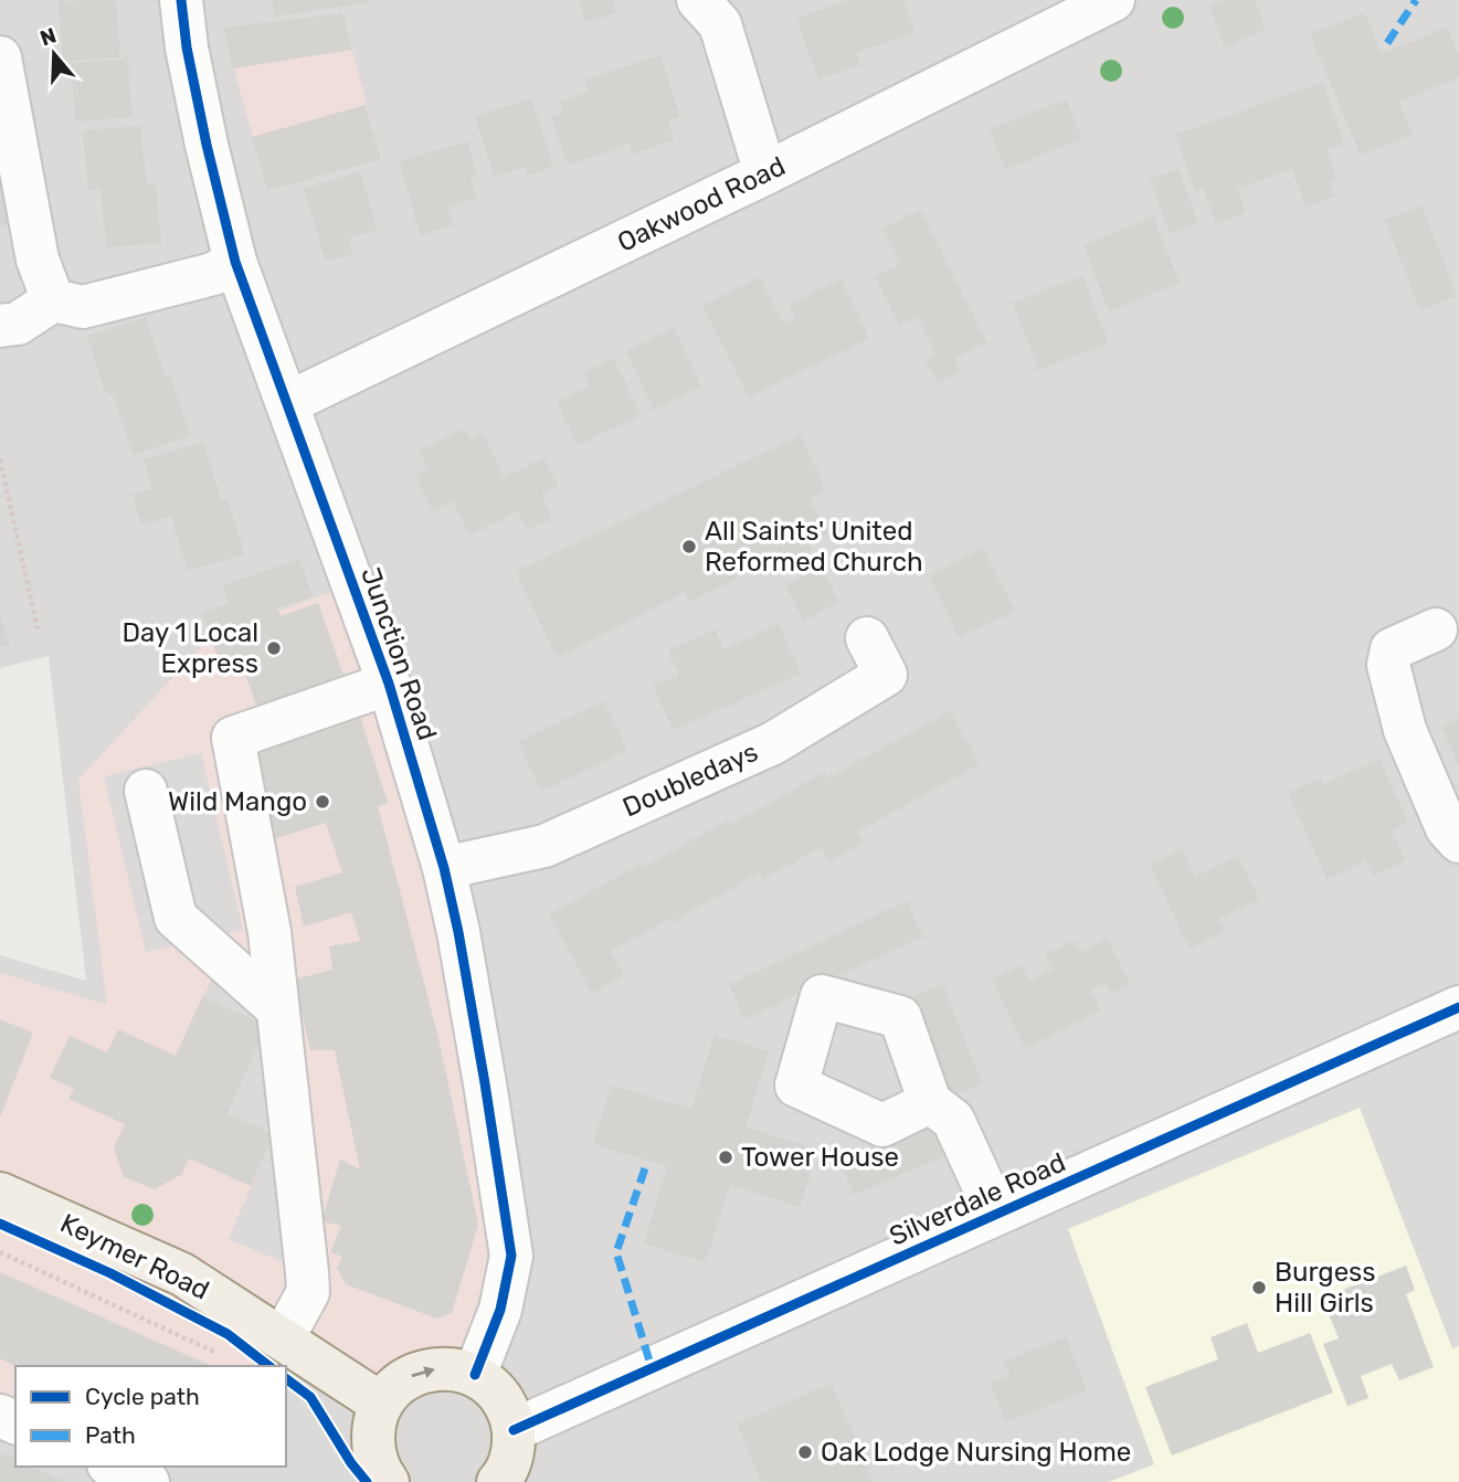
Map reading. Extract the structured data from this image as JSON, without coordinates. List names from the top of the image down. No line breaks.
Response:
{"streets":{"main road":["Keymer Road"],"street":["Oakwood Road","Junction Road","Doubledays","Silverdale Road"]},"crossings":[["Oakwood Road","Junction Road"],["Junction Road","Doubledays"]],"places":["All Saints' United Reformed Church","Day 1 Local Express","Wild Mango","Tower House","Burgess Hill Girls","Oak Lodge Nursing Home"],"legend":["Cycle path","Path"],"north":"top"}
